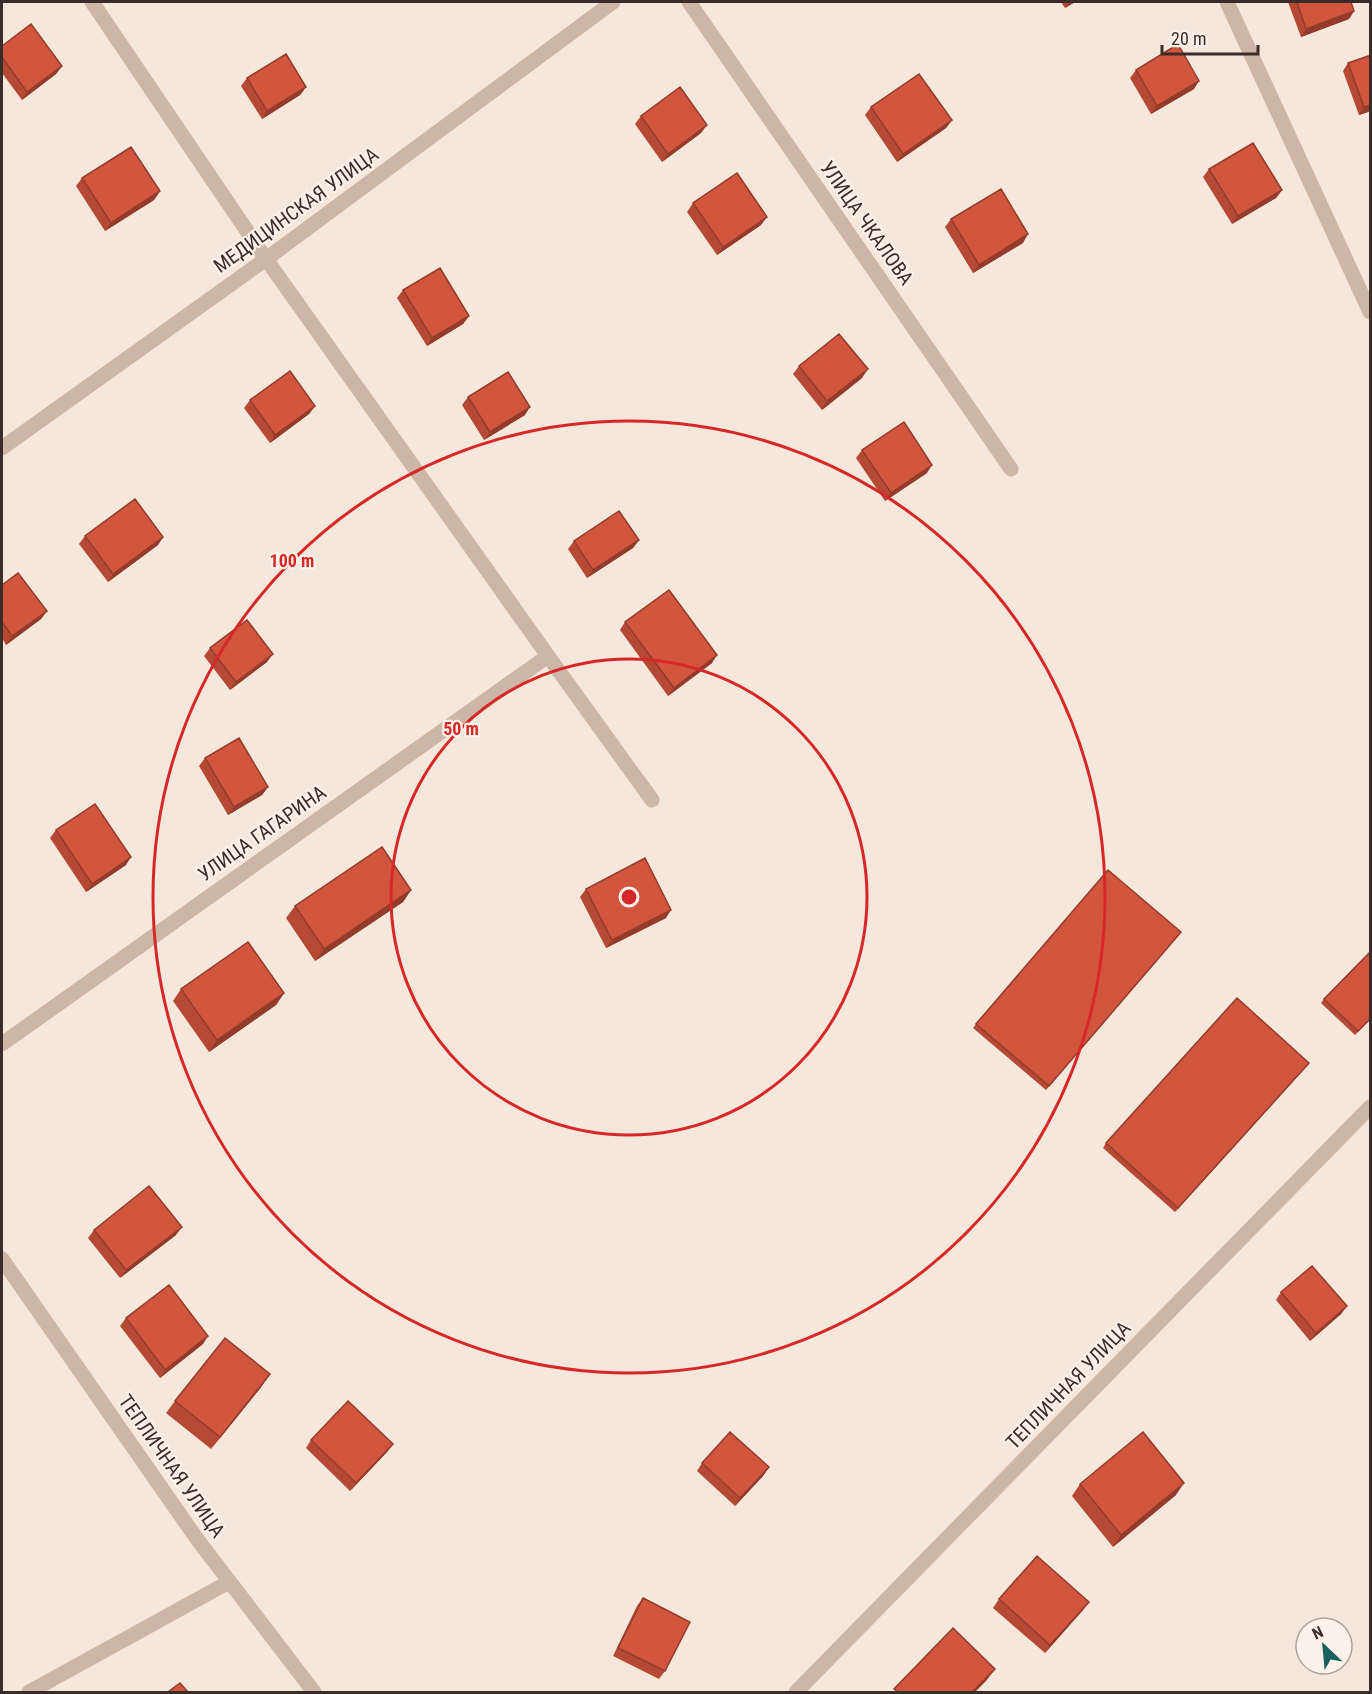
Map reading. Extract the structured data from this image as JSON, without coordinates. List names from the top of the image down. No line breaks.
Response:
{"streets":{"street":["МЕДИЦИНСКАЯ УЛИЦА","УЛИЦА ЧКАЛОВА","УЛИЦА ГАГАРИНА","ТЕПЛИЧНАЯ УЛИЦА"]},"scale_bar":"20 m","north":"top left","rings":["100 m","50 m"]}
